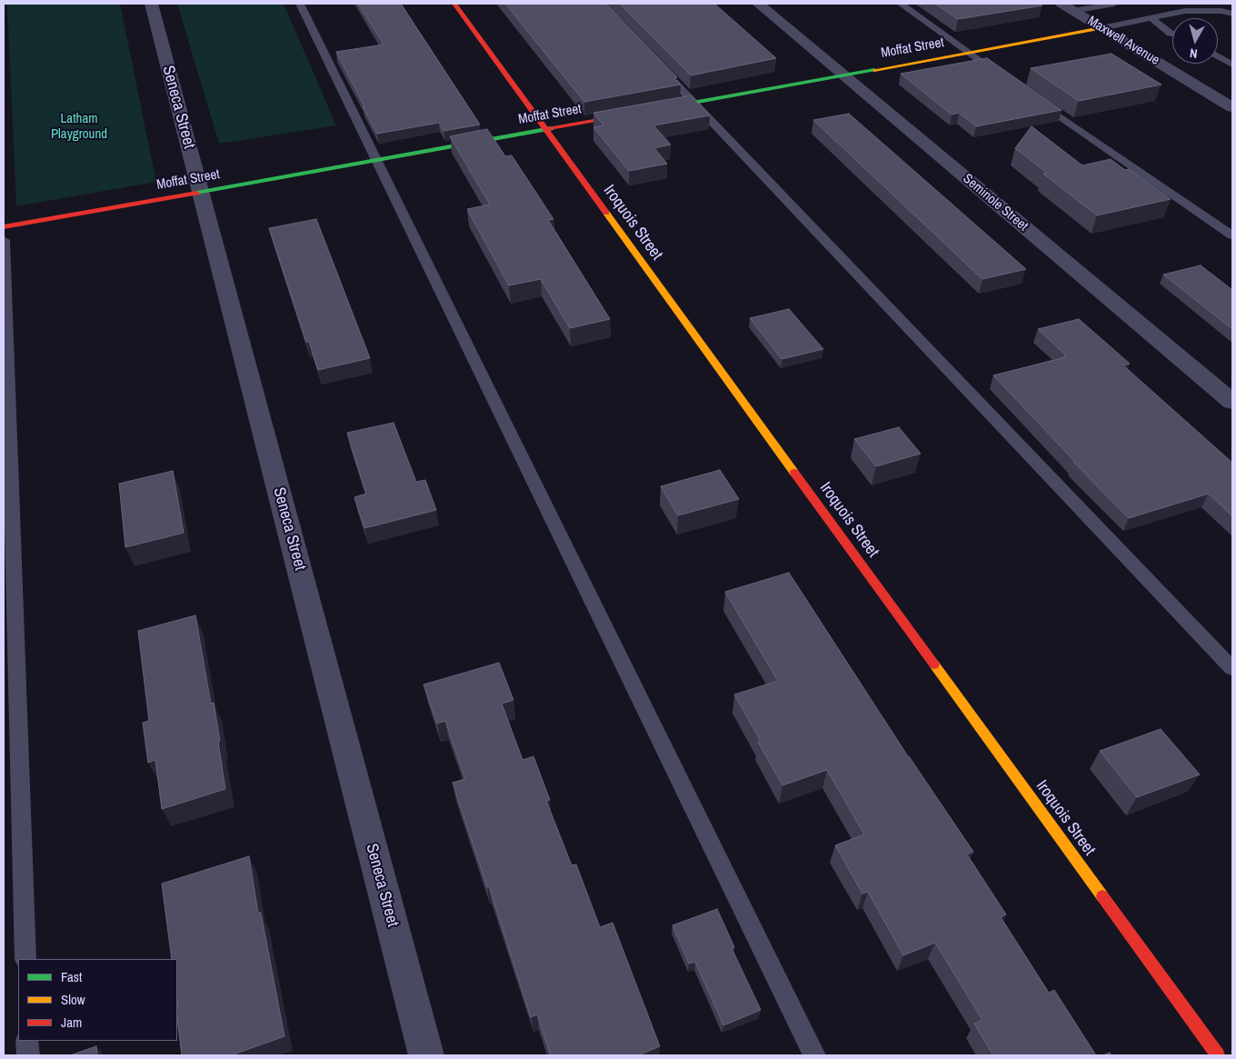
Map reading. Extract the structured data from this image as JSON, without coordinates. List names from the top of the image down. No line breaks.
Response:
{"streets":{"street":["Maxwell Avenue","Moffat Street","Seneca Street","Seminole Street","Iroquois Street"]},"crossings":[["Maxwell Avenue","Moffat Street"],["Moffat Street","Seneca Street"],["Moffat Street","Seminole Street"],["Moffat Street","Iroquois Street"]],"parks":["Latham Playground"],"legend":["Fast","Slow","Jam"],"north":"bottom"}
